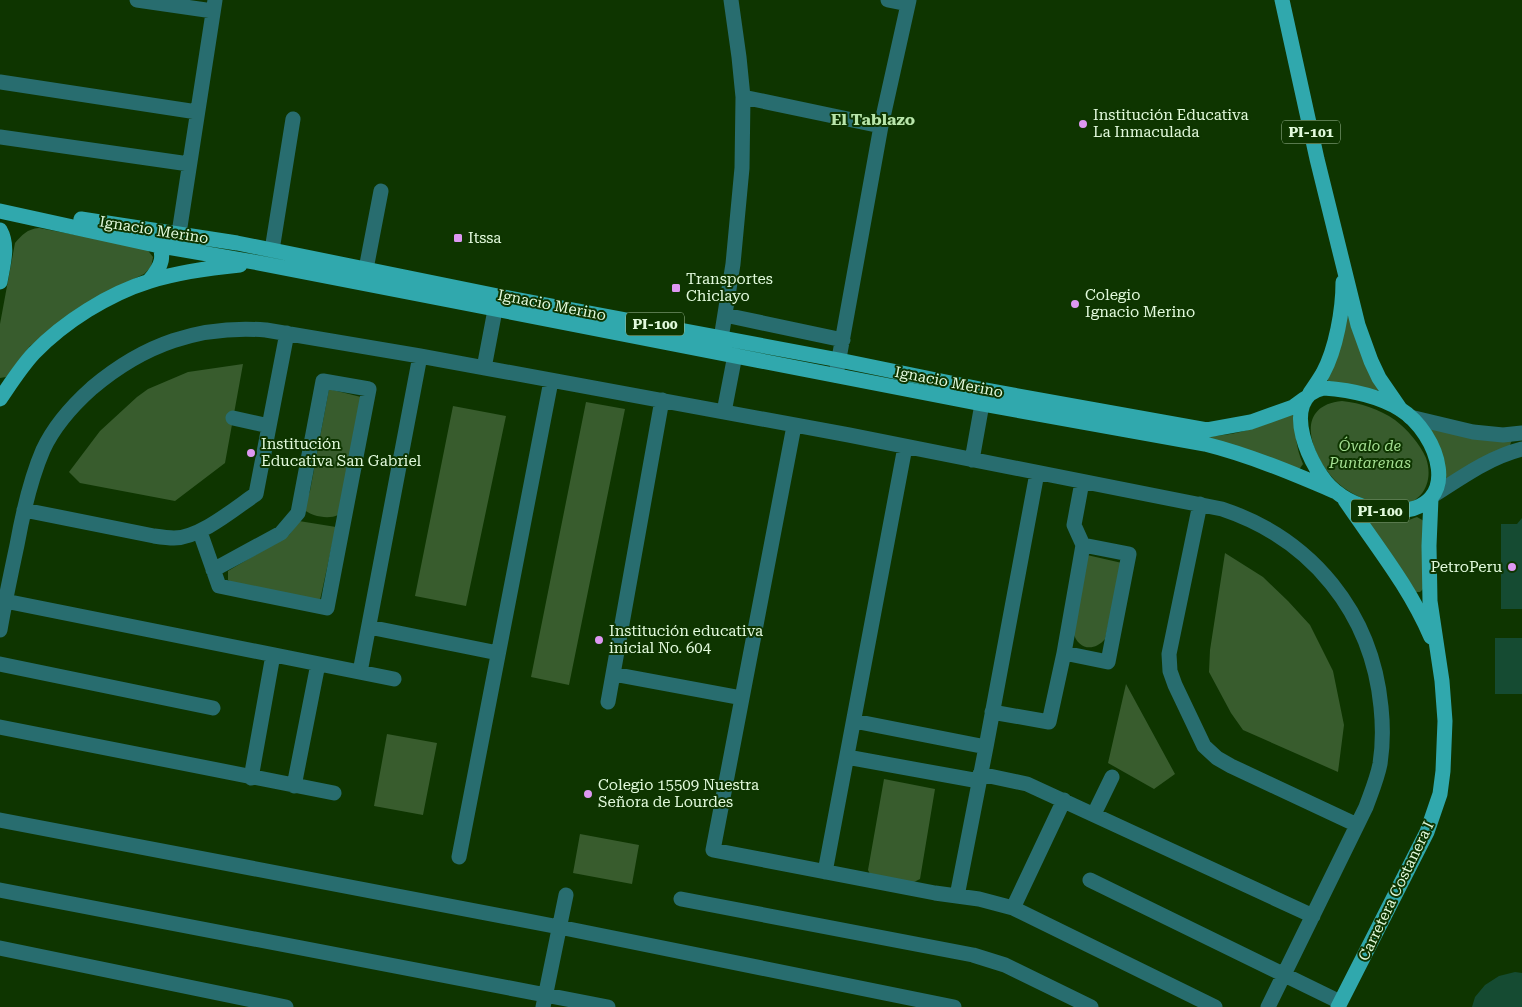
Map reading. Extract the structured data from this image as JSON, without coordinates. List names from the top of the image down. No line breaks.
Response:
{"streets":{"main road":["PI-101","Ignacio Merino","PI-100","Carretera Costanera I"]},"crossings":[["PI-101","Ignacio Merino"],["PI-101","PI-100"],["Ignacio Merino","PI-100"],["PI-100","Carretera Costanera I"]],"districts":["El Tablazo"],"parks":["Óvalo de Puntarenas"],"places":{"other":["Institución Educativa La Inmaculada","Colegio Ignacio Merino","Institución Educativa San Gabriel","PetroPeru","Institución educativa inicial No. 604","Colegio 15509 Nuestra Señora de Lourdes"],"transit":["Itssa","Transportes Chiclayo"]}}
